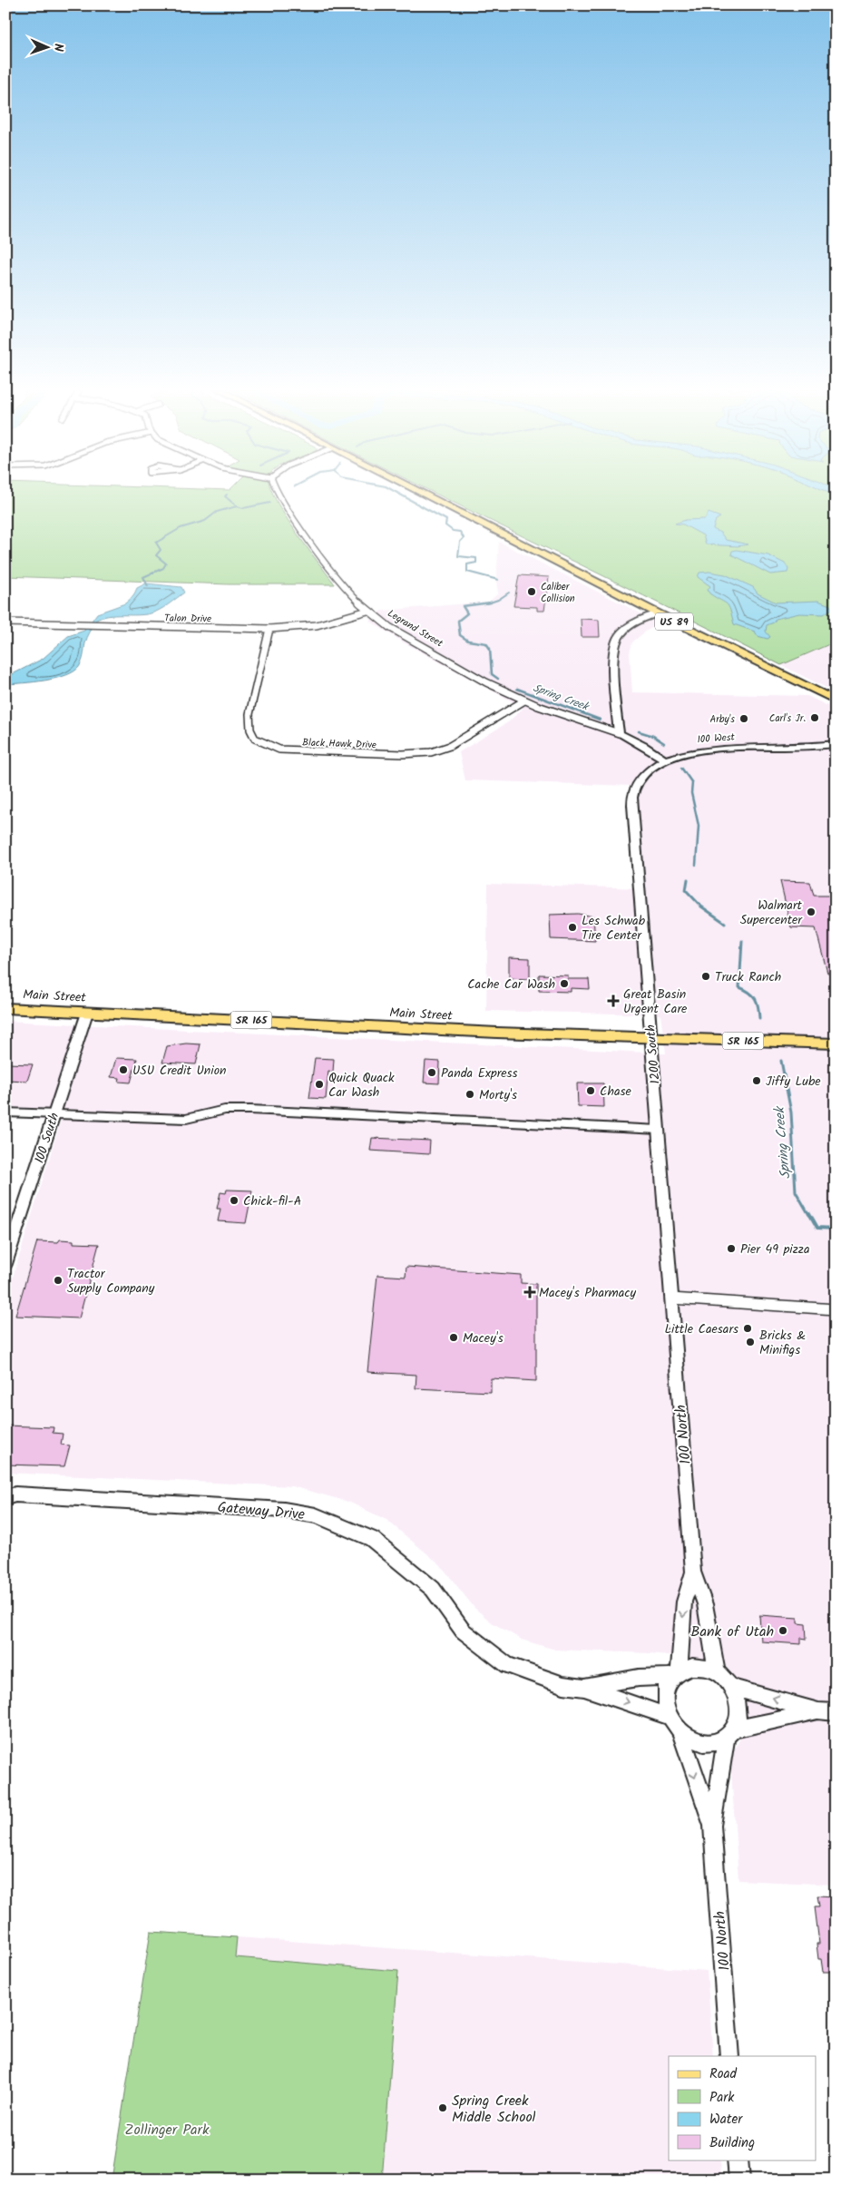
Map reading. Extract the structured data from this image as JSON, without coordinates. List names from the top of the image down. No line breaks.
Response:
{"streets":{"highway":["US 89"],"main road":["Legrand Street","100 West","Main Street","SR 165","1200 South","100 South","100 North","Gateway Drive"],"street":["Talon Drive","Black Hawk Drive"]},"crossings":[["Talon Drive","Legrand Street"],["Talon Drive","Black Hawk Drive"],["Legrand Street","100 West"],["Legrand Street","Black Hawk Drive"],["100 West","1200 South"],["Main Street","1200 South"],["Main Street","100 South"],["1200 South","100 North"],["100 North","Gateway Drive"]],"water":["Spring Creek"],"parks":["Zollinger Park"],"places":{"other":["Caliber Collision","Carl's Jr.","Arby's","Walmart Supercenter","Les Schwab Tire Center","Truck Ranch","Cache Car Wash","USU Credit Union","Panda Express","Jiffy Lube","Quick Quack Car Wash","Chase","Morty's","Chick-fil-A","Pier 49 pizza","Tractor Supply Company","Little Caesars","Macey's","Bricks & Minifigs","Bank of Utah","Spring Creek Middle School"],"health":["Great Basin Urgent Care","Macey's Pharmacy"]},"legend":["Road","Park","Water","Building"],"north":"right"}
